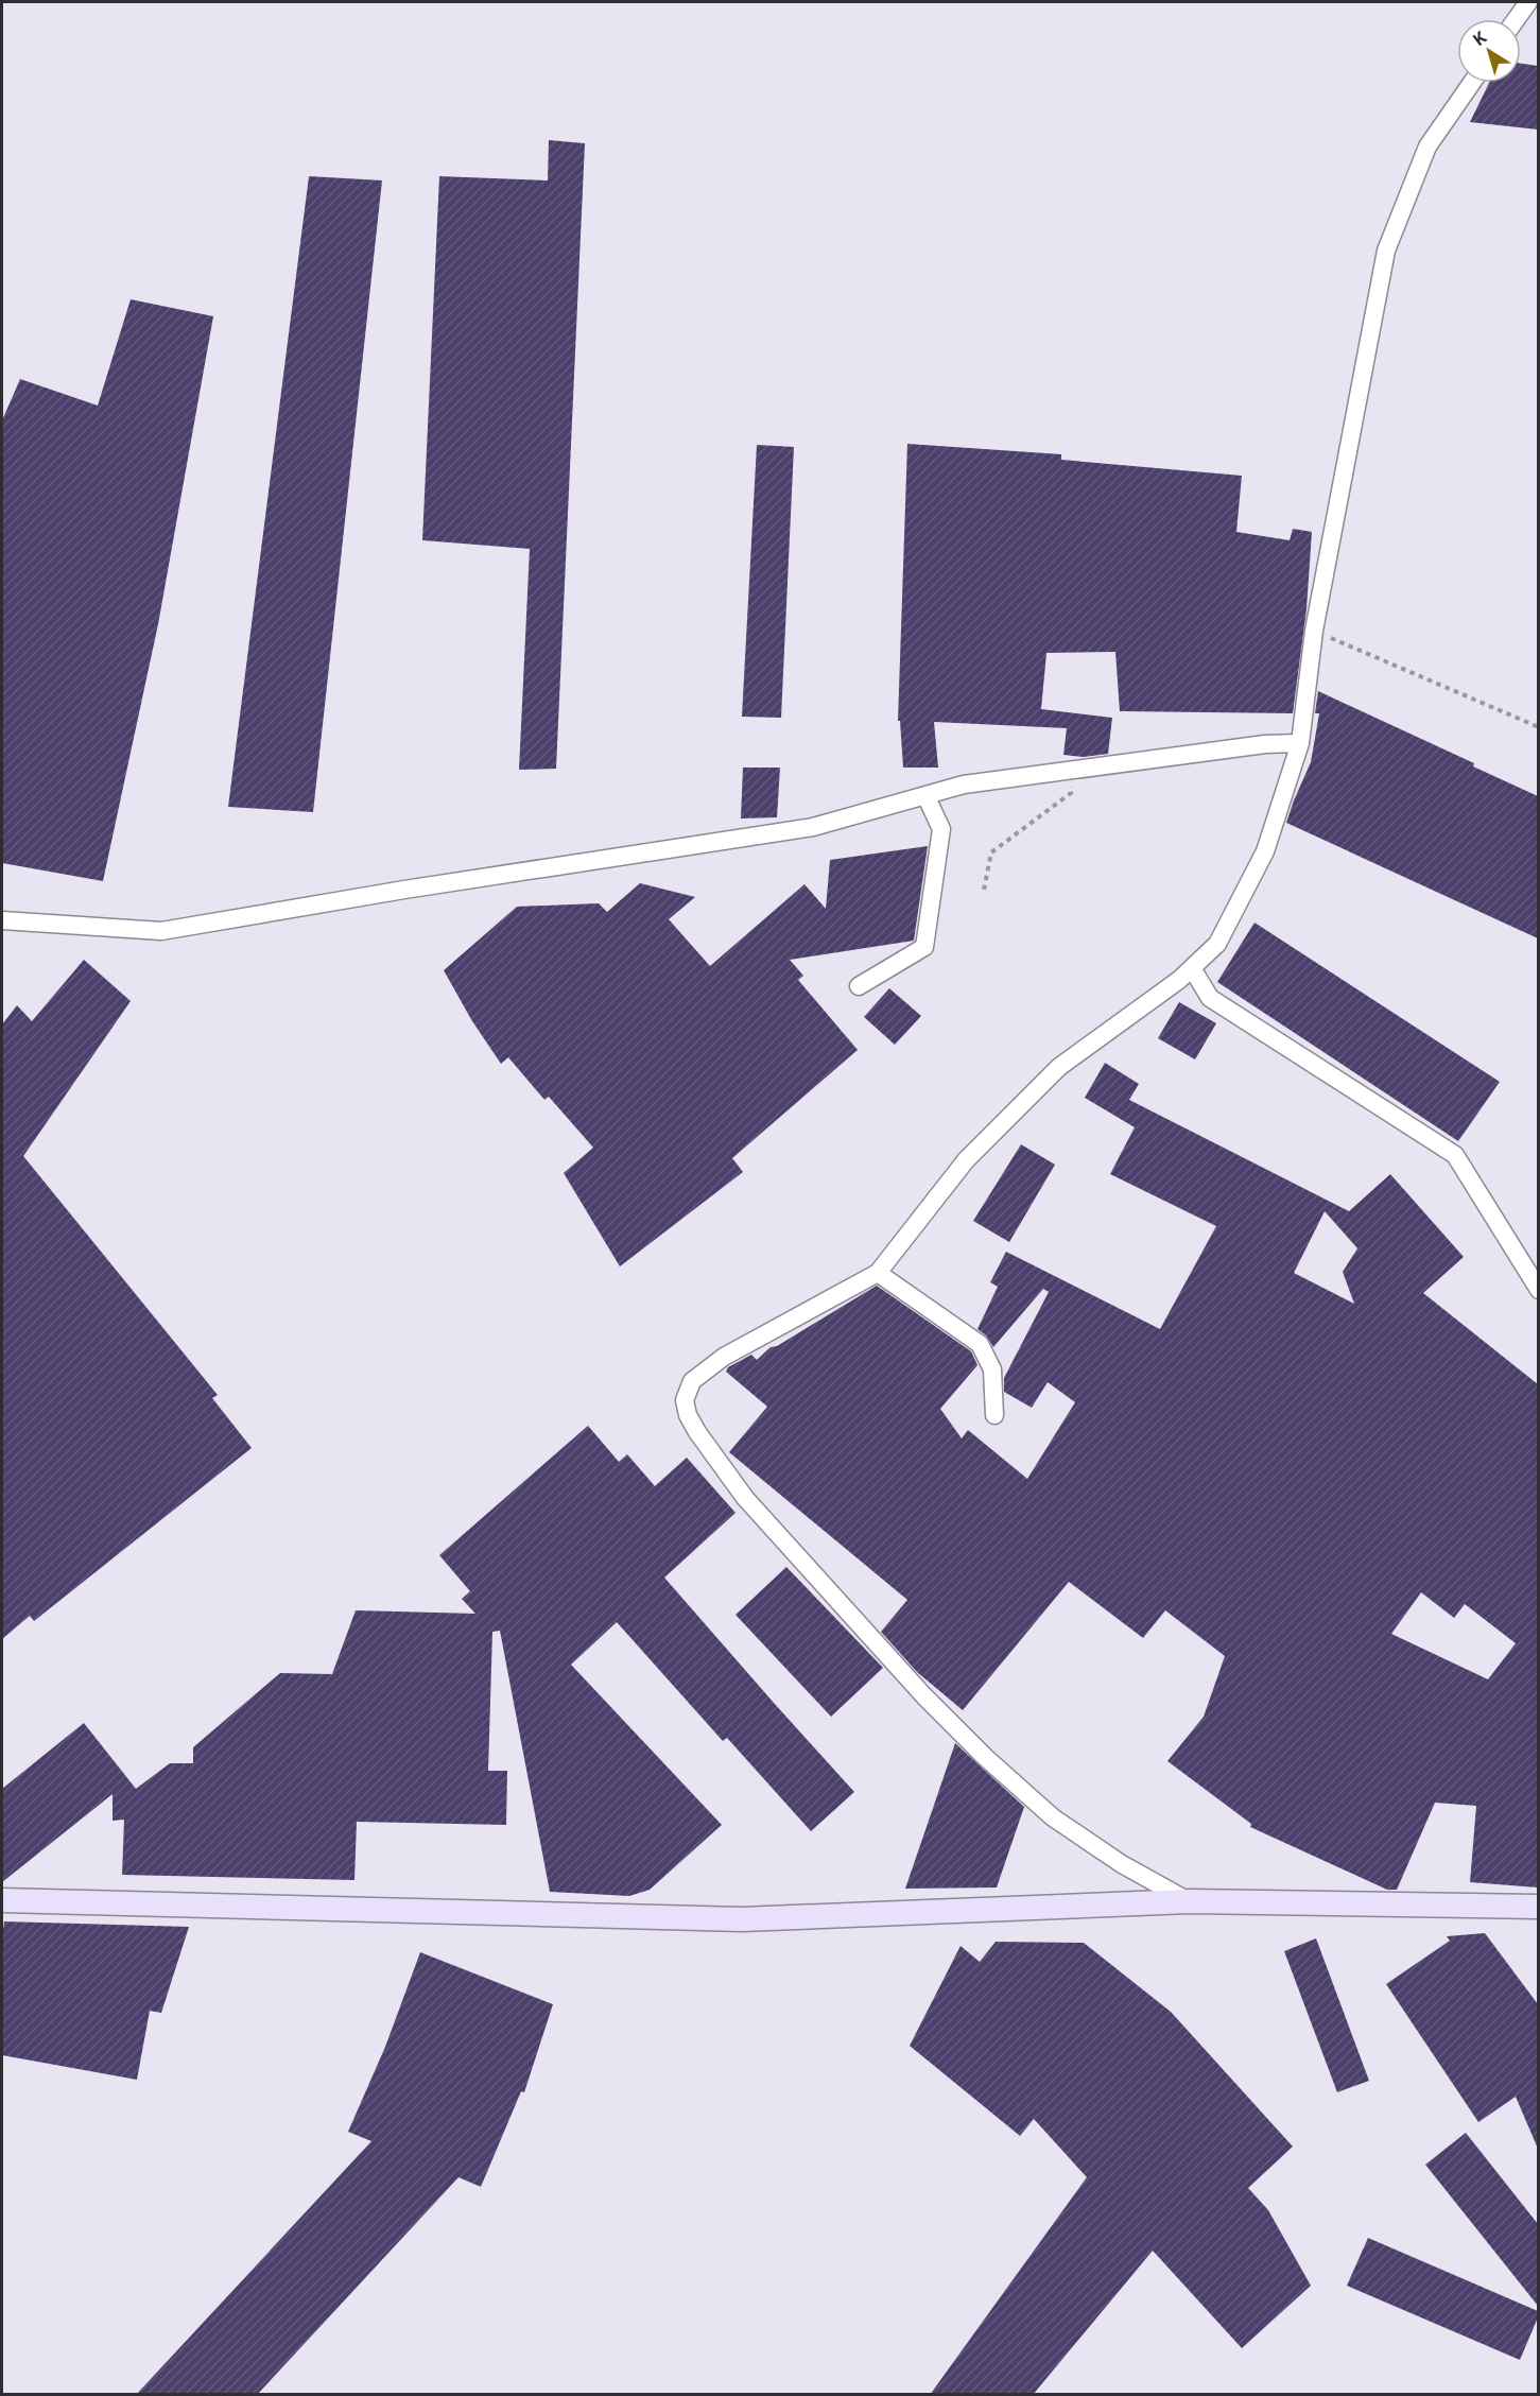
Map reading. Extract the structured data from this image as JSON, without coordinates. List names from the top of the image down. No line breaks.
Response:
{"north":"top left"}
